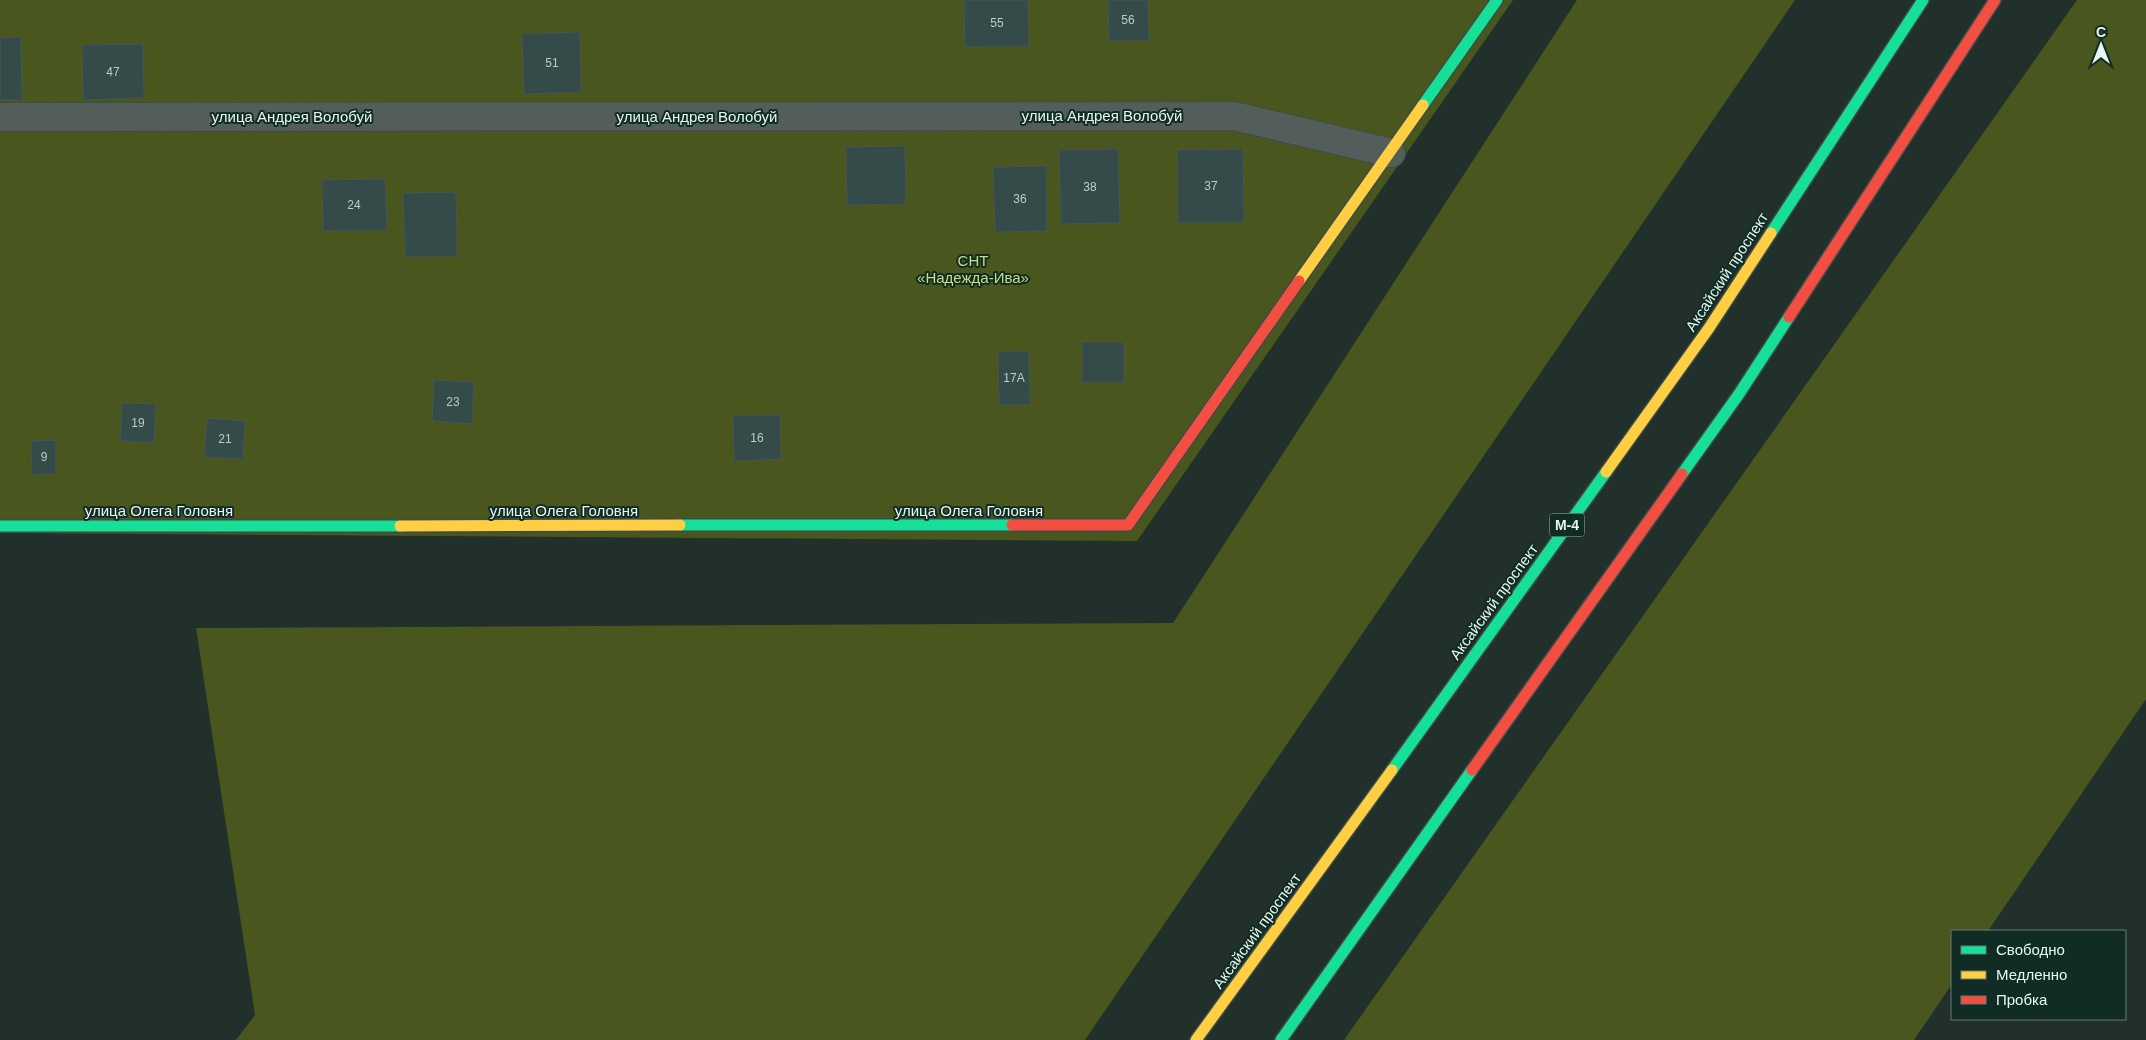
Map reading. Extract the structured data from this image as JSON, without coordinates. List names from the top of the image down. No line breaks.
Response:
{"streets":{"main road":["Аксайский проспект","улица Олега Головня","М-4"],"street":["улица Андрея Волобуй"]},"crossings":[["улица Андрея Волобуй","улица Олега Головня"]],"parks":["СНТ «Надежда-Ива»"],"house_numbers":["56","55","51","47","37","38","36","24","17А","23","19","16","21","9"],"legend":["Свободно","Медленно","Пробка"],"north":"top"}
